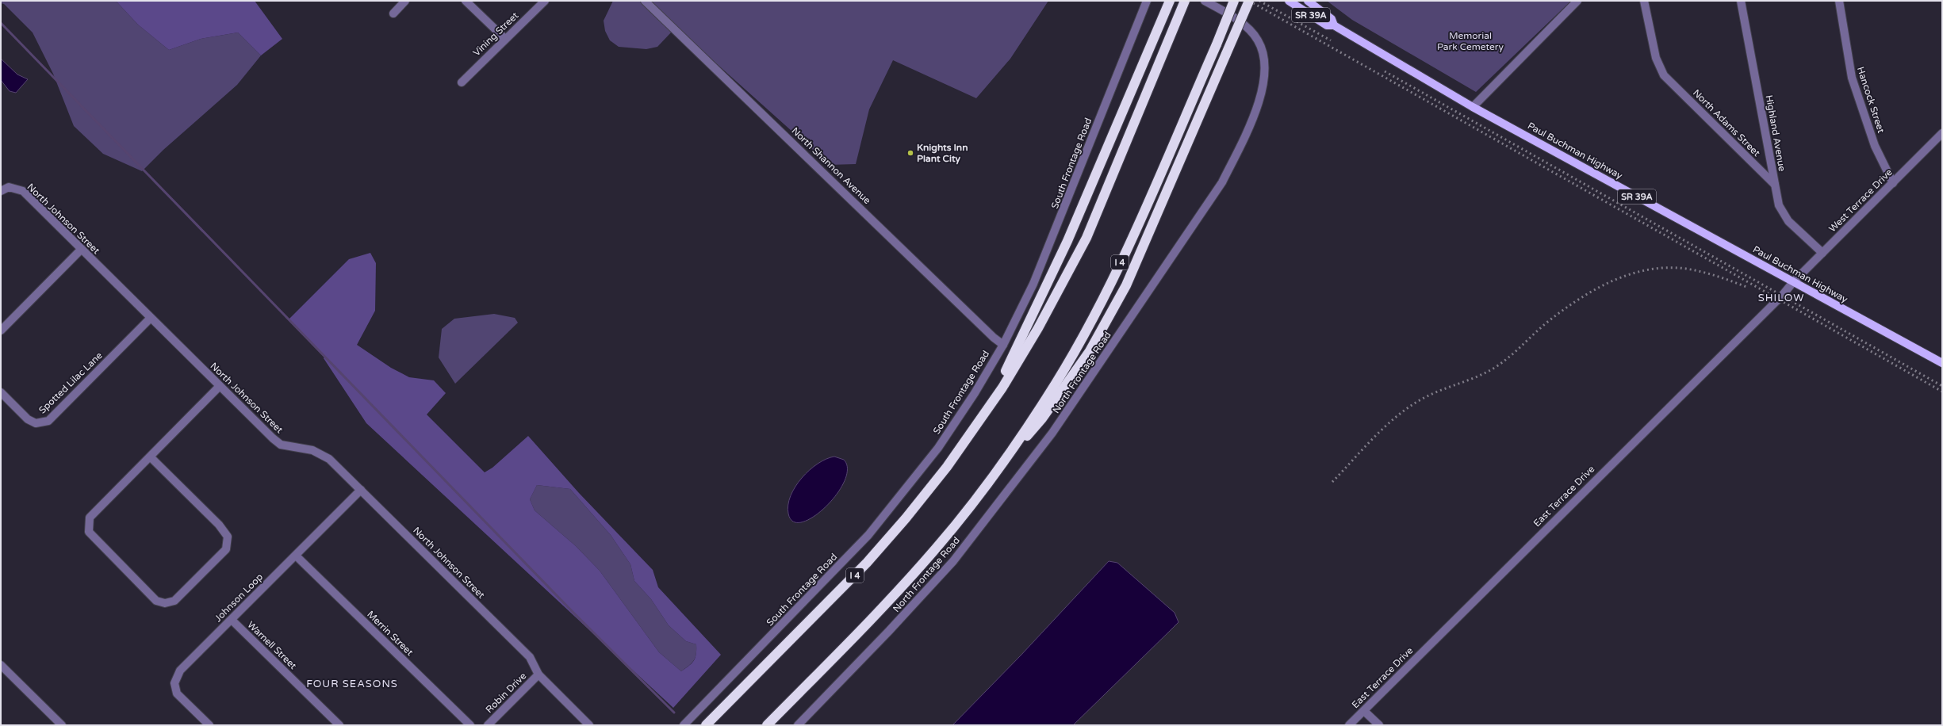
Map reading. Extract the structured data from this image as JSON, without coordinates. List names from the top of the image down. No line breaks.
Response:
{"streets":{"highway":["I 4"],"main road":["SR 39A","Paul Buchman Highway"],"street":["Vining Street","Hancock Street","North Adams Street","Highland Avenue","South Frontage Road","North Shannon Avenue","West Terrace Drive","North Johnson Street","North Frontage Road","Spotted Lilac Lane","East Terrace Drive","Johnson Loop","Merrin Street","Warnell Street","Robin Drive"]},"crossings":[["Hancock Street","West Terrace Drive"],["North Adams Street","Highland Avenue"],["Highland Avenue","West Terrace Drive"],["Paul Buchman Highway","West Terrace Drive"],["Paul Buchman Highway","East Terrace Drive"],["South Frontage Road","North Shannon Avenue"],["West Terrace Drive","East Terrace Drive"],["North Johnson Street","Spotted Lilac Lane"],["North Johnson Street","Johnson Loop"],["North Johnson Street","Robin Drive"],["Johnson Loop","Merrin Street"],["Johnson Loop","Warnell Street"]],"districts":["SHILOW","FOUR SEASONS"],"parks":["Memorial Park Cemetery"],"places":["Knights Inn Plant City"]}
